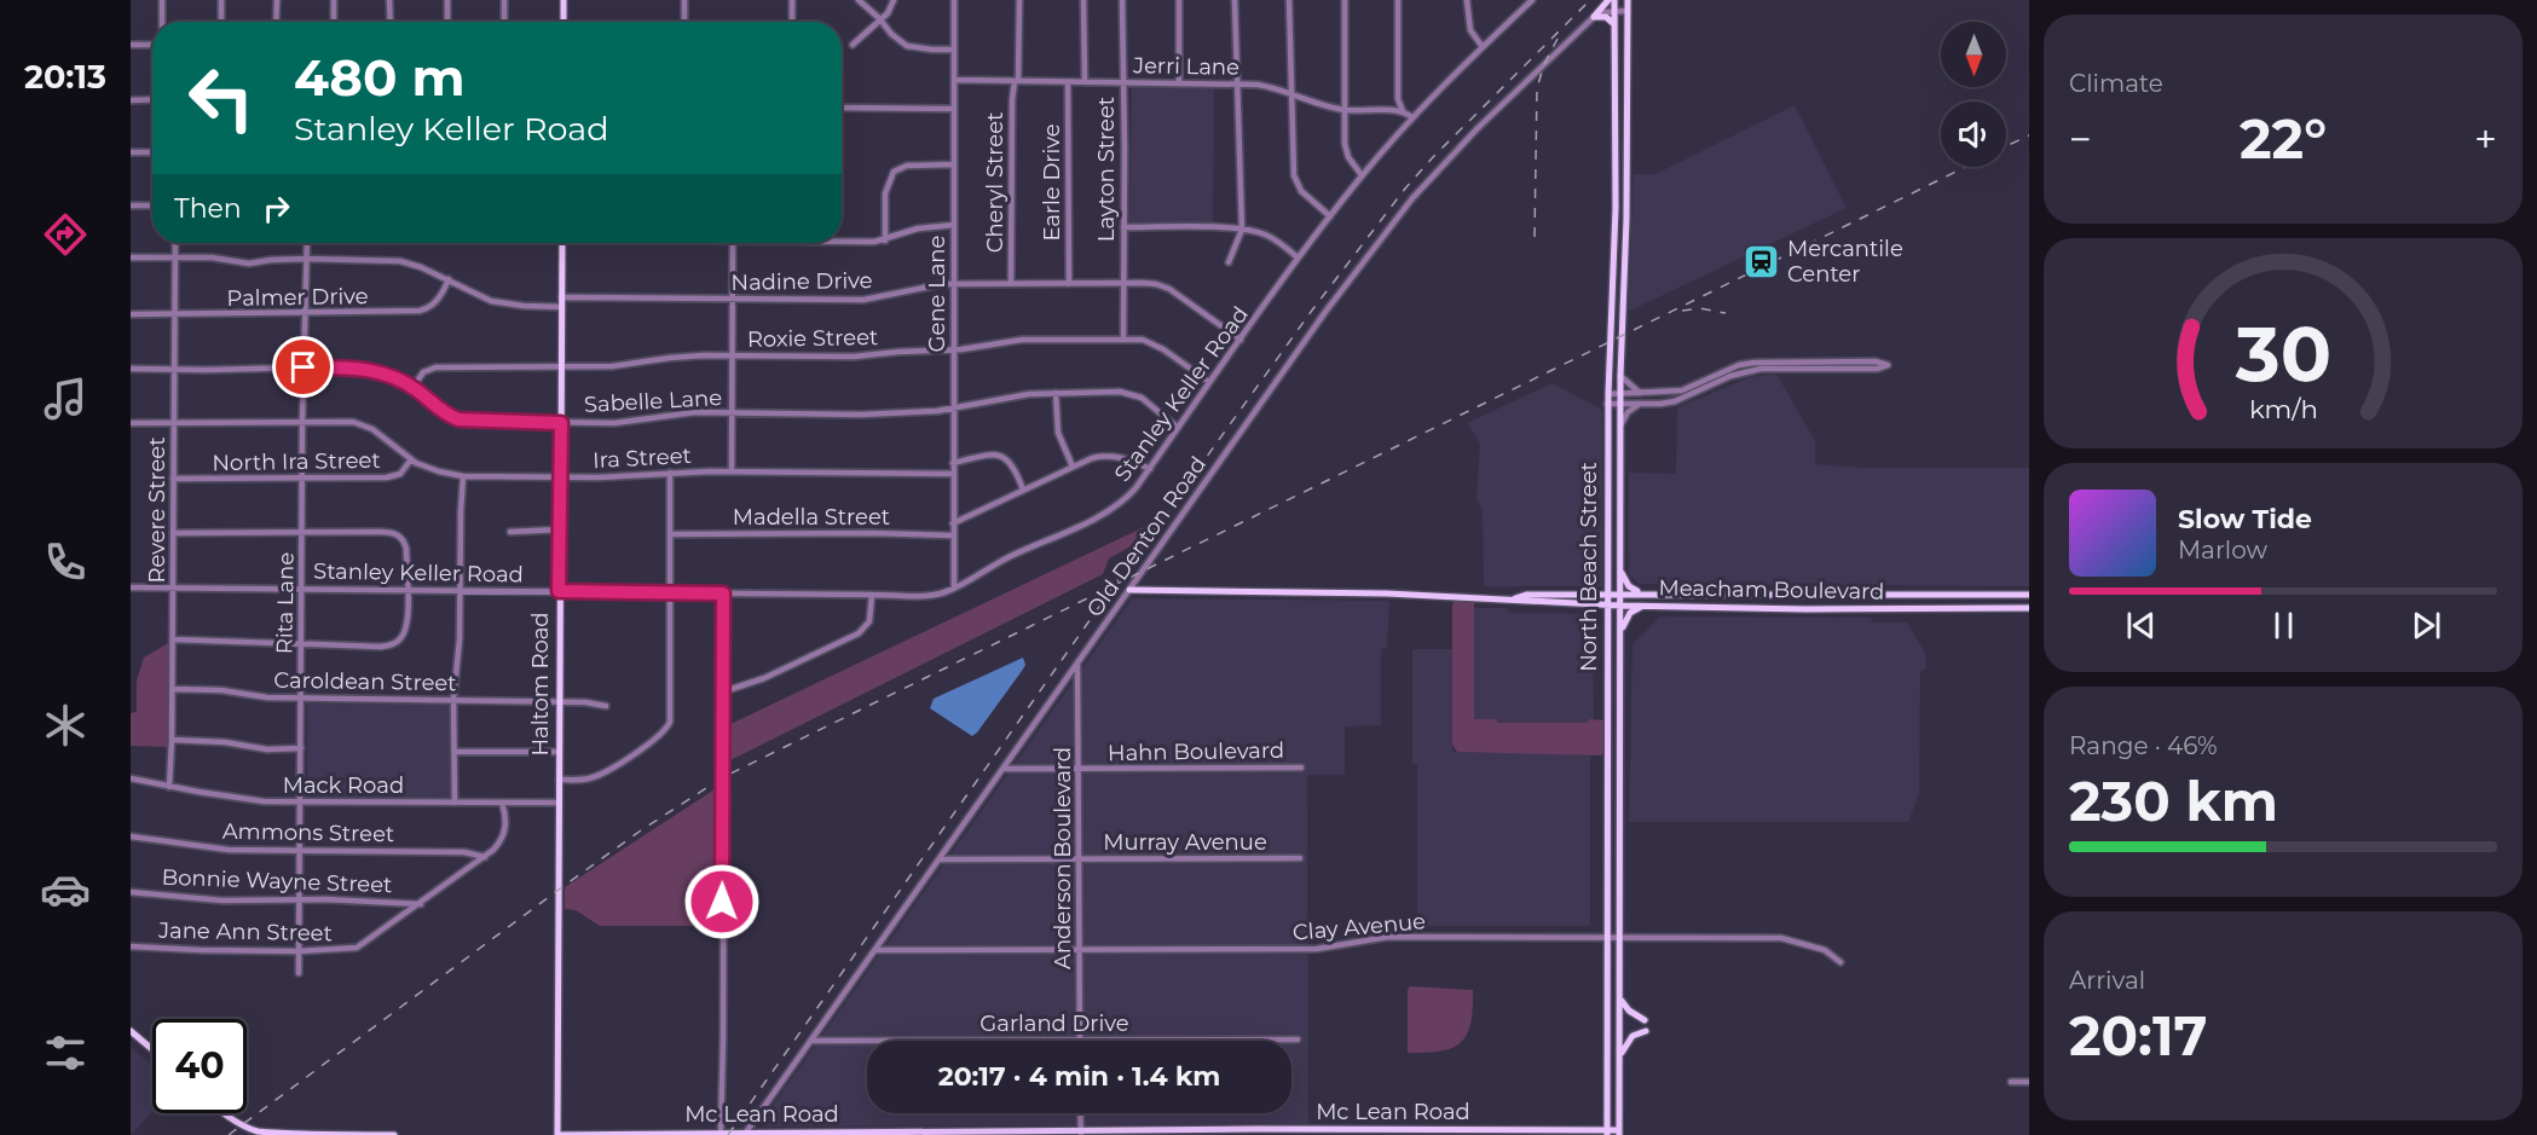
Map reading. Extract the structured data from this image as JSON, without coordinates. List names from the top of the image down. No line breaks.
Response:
{"streets":{"main road":["North Beach Street","Meacham Boulevard","Haltom Road","Mc Lean Road"],"street":["Jerri Lane","Layton Street","Cheryl Street","Earle Drive","Nadine Drive","Gene Lane","Palmer Drive","Roxie Street","Stanley Keller Road","Sabelle Lane","Ira Street","North Ira Street","Revere Street","Madella Street","Old Denton Road","Rita Lane","Caroldean Street","Hahn Boulevard","Mack Road","Ammons Street","Murray Avenue","Anderson Boulevard","Bonnie Wayne Street","Clay Avenue","Jane Ann Street","Garland Drive"]},"crossings":[["Jerri Lane","Layton Street"],["Jerri Lane","Cheryl Street"],["Jerri Lane","Earle Drive"],["Jerri Lane","Gene Lane"],["Layton Street","Nadine Drive"],["Layton Street","Roxie Street"],["Cheryl Street","Nadine Drive"],["Earle Drive","Nadine Drive"],["Nadine Drive","Gene Lane"],["Nadine Drive","Stanley Keller Road"],["Nadine Drive","Haltom Road"],["Gene Lane","Roxie Street"],["Gene Lane","Stanley Keller Road"],["Gene Lane","Sabelle Lane"],["Gene Lane","Ira Street"],["Gene Lane","Madella Street"],["Palmer Drive","Revere Street"],["Palmer Drive","Rita Lane"],["Roxie Street","Stanley Keller Road"],["Roxie Street","Sabelle Lane"],["Roxie Street","Haltom Road"],["Stanley Keller Road","Sabelle Lane"],["Stanley Keller Road","Revere Street"],["Stanley Keller Road","Rita Lane"],["Stanley Keller Road","Haltom Road"],["Sabelle Lane","Revere Street"],["Sabelle Lane","Rita Lane"],["Sabelle Lane","Haltom Road"],["Ira Street","North Ira Street"],["Ira Street","Revere Street"],["Ira Street","Rita Lane"],["Ira Street","Haltom Road"],["North Ira Street","Revere Street"],["North Ira Street","Rita Lane"],["Revere Street","Caroldean Street"],["Revere Street","Mack Road"],["Old Denton Road","North Beach Street"],["Old Denton Road","Meacham Boulevard"],["Old Denton Road","Hahn Boulevard"],["Old Denton Road","Murray Avenue"],["Old Denton Road","Anderson Boulevard"],["Old Denton Road","Clay Avenue"],["Old Denton Road","Garland Drive"],["Old Denton Road","Mc Lean Road"],["North Beach Street","Meacham Boulevard"],["North Beach Street","Clay Avenue"],["North Beach Street","Mc Lean Road"],["Rita Lane","Caroldean Street"],["Rita Lane","Mack Road"],["Rita Lane","Ammons Street"],["Rita Lane","Bonnie Wayne Street"],["Rita Lane","Jane Ann Street"],["Caroldean Street","Haltom Road"],["Haltom Road","Mack Road"],["Haltom Road","Mc Lean Road"],["Hahn Boulevard","Anderson Boulevard"],["Mack Road","Jane Ann Street"],["Ammons Street","Jane Ann Street"],["Murray Avenue","Anderson Boulevard"],["Anderson Boulevard","Clay Avenue"],["Anderson Boulevard","Garland Drive"],["Bonnie Wayne Street","Jane Ann Street"]],"places":{"station":["Mercantile Center"]},"north":"bottom","page":{"tabs":"20:13","tile":["Climate",["Range · 46%","230 km"],["Arrival","20:17"]],"turn":["480 m","Stanley Keller Road"],"heat":["−","22°","+"],"then":"Then","song":["Slow Tide","Marlow"],"limit":"40","trip":"20:17 · 4 min · 1.4 km","gauge":["30","km/h"]}}
